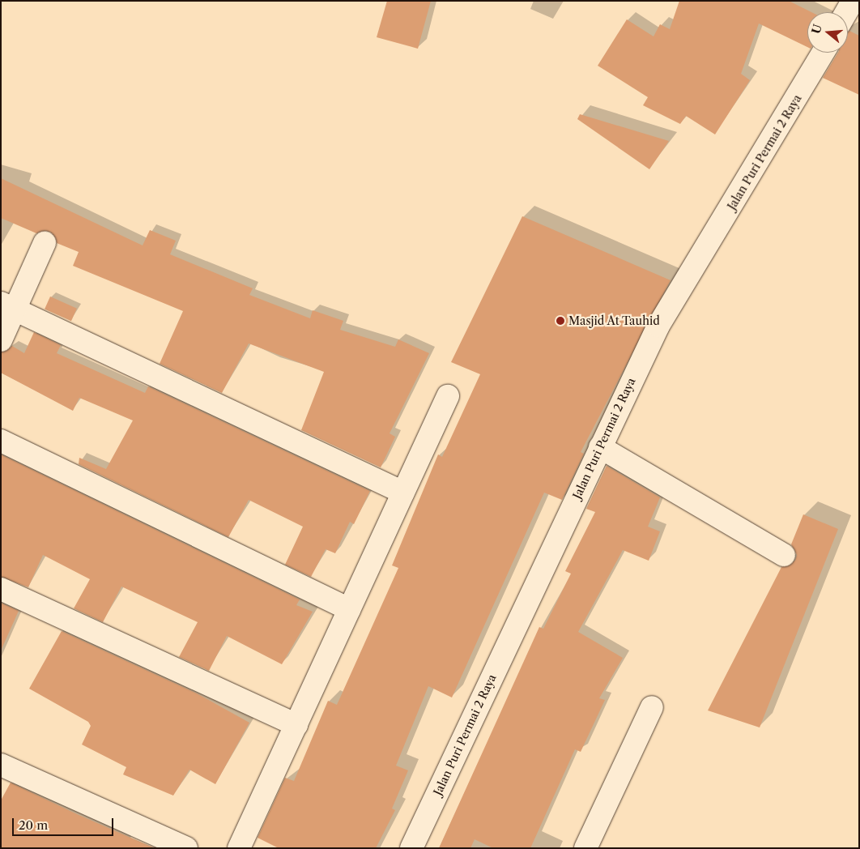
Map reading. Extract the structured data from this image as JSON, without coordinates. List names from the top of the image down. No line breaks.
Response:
{"streets":{"street":["Jalan Puri Permai 2 Raya"]},"places":["Masjid At Tauhid"],"scale_bar":"20 m","north":"left"}
